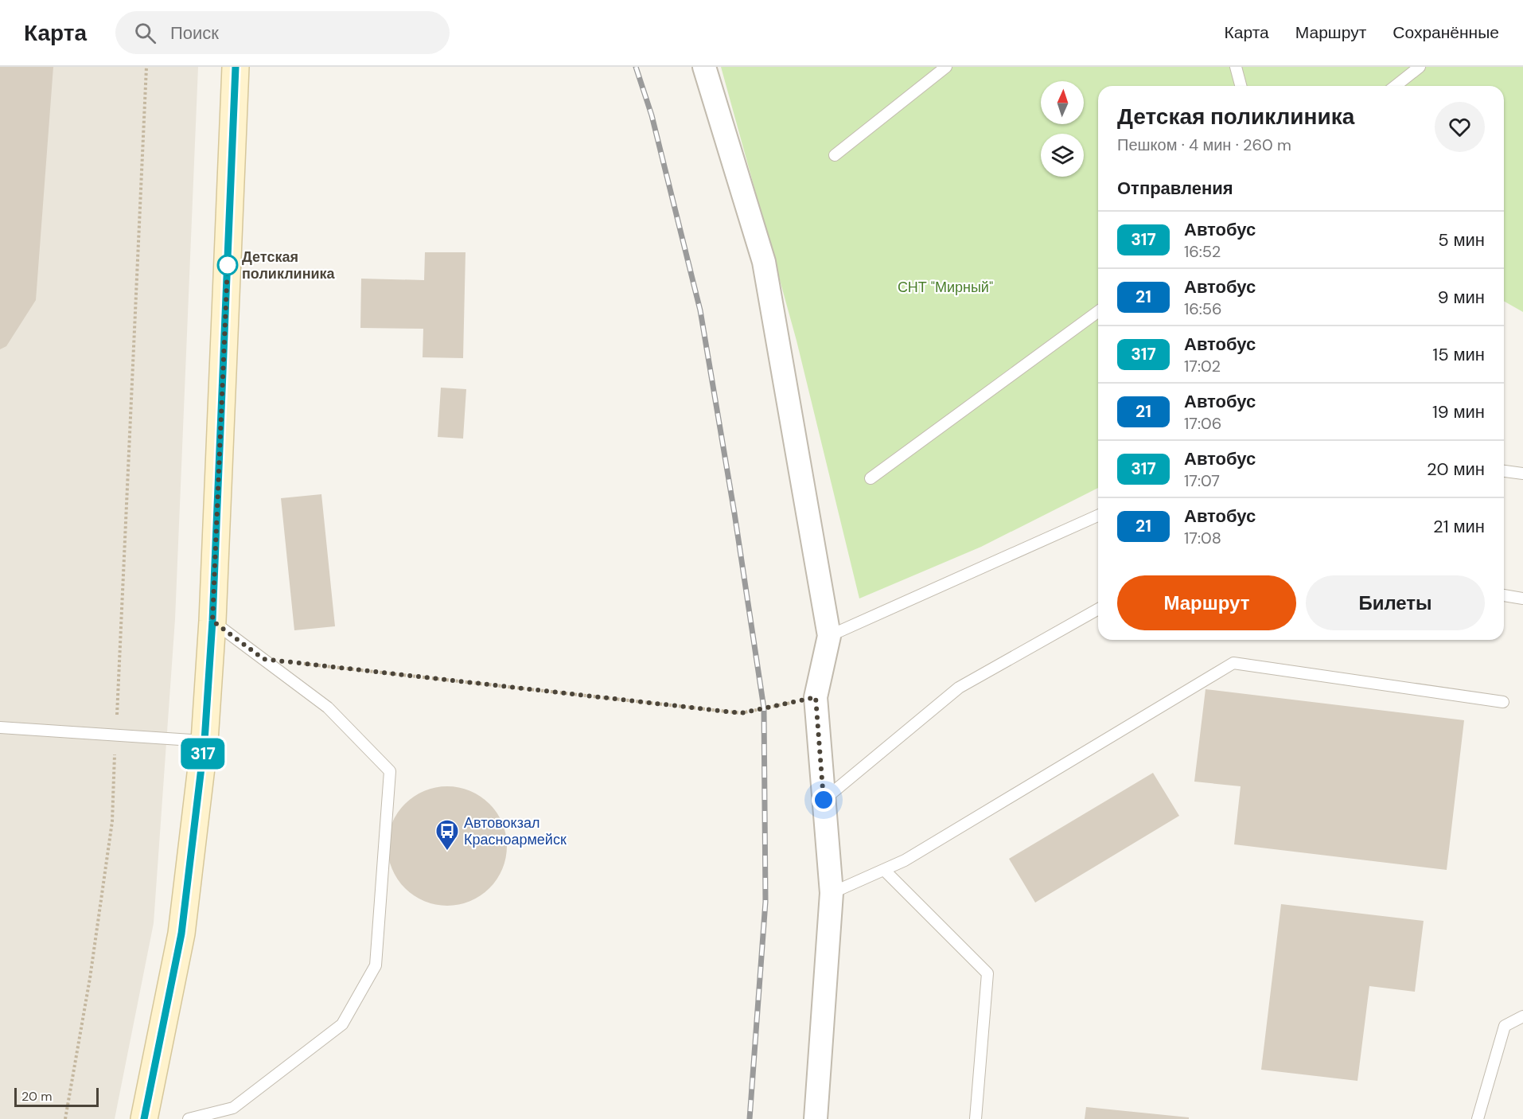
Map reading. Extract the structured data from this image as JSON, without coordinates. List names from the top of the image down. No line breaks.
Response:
{"parks":["СНТ \"Мирный\""],"places":{"other":["Детская поликлиника"],"bus stop":["Автовокзал Красноармейск"]},"lines":["bus line 317"],"scale_bar":"20 m","north":"top","page":{"header":"Карта","search":"Поиск","nav":["Карта","Маршрут","Сохранённые"],"on_map":"317","heading":[["Детская поликлиника","Пешком · 4 мин · 260 m"],"Отправления"],"list":[{"mark":"317","name":"Автобус","note":"16:52","value":"5 мин"},{"mark":"21","name":"Автобус","note":"16:56","value":"9 мин"},{"mark":"317","name":"Автобус","note":"17:02","value":"15 мин"},{"mark":"21","name":"Автобус","note":"17:06","value":"19 мин"},{"mark":"317","name":"Автобус","note":"17:07","value":"20 мин"},{"mark":"21","name":"Автобус","note":"17:08","value":"21 мин"}],"buttons":["Маршрут","Билеты"],"scale":"20 m"}}
